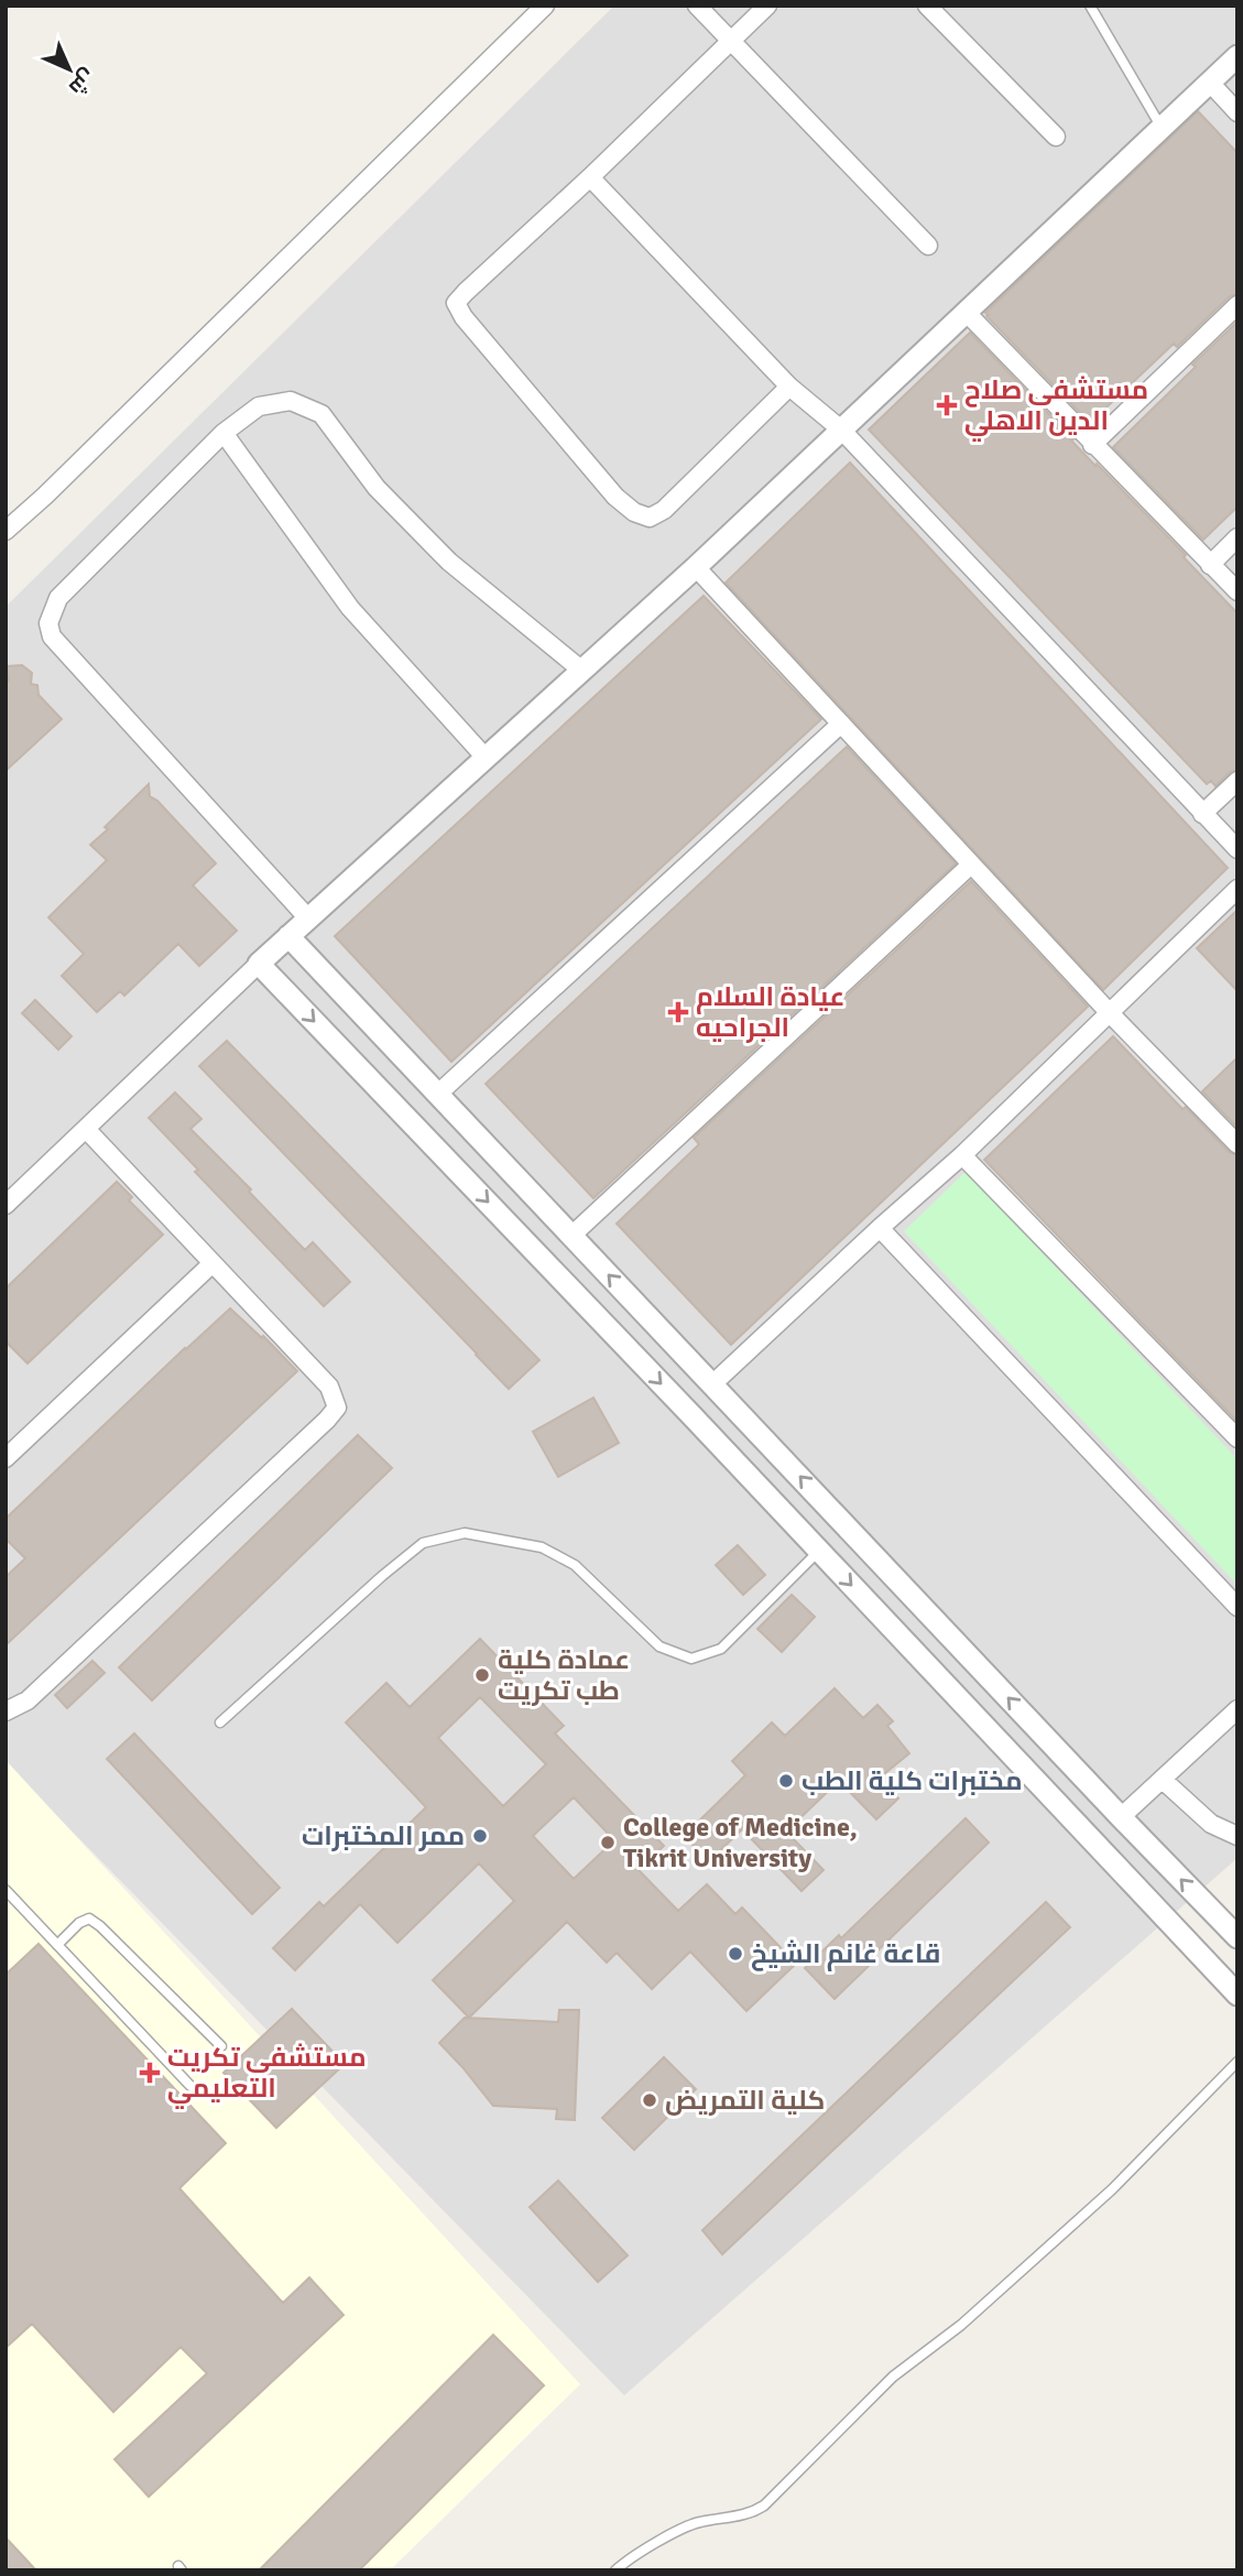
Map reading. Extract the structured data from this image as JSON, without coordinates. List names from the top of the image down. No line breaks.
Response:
{"places":{"health":["مستشفى صلاح الدين الاهلي","عيادة السلام الجراحيه","مستشفى تكريت التعليمي"],"other":["عمادة كلية طب تكريت","مختبرات كلية الطب","ممر المختبرات","College of Medicine, Tikrit University","قاعة غانم الشيخ","كلية التمريض"]},"north":"bottom right"}
